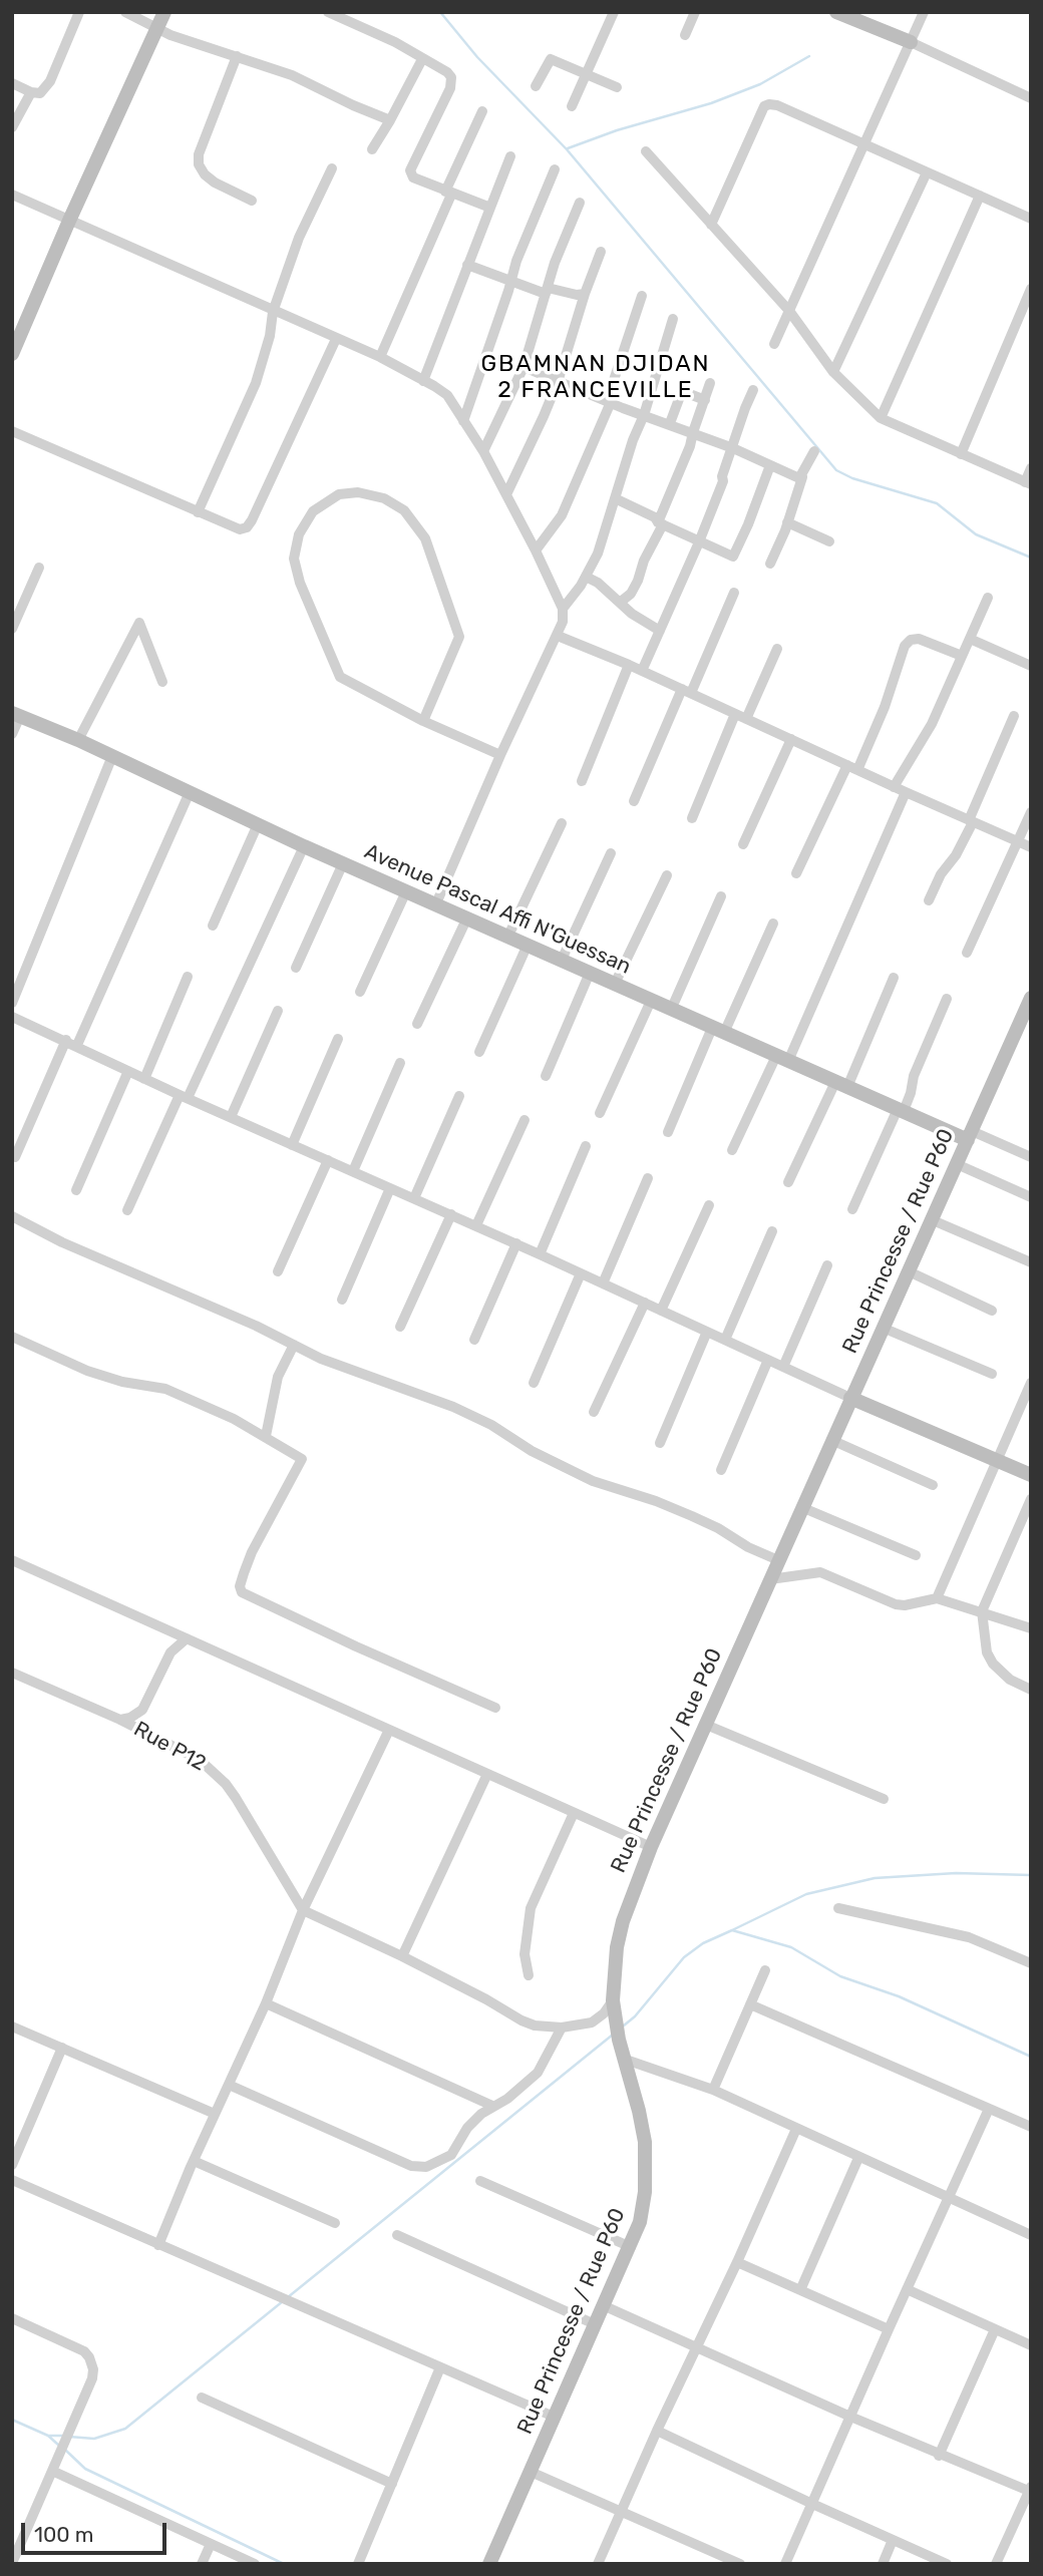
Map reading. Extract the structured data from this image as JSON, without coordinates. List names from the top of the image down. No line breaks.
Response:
{"streets":{"street":["Avenue Pascal Affi N'Guessan","Rue Princesse / Rue P60","Rue P12"]},"crossings":[["Avenue Pascal Affi N'Guessan","Rue Princesse / Rue P60"]],"districts":["GBAMNAN DJIDAN 2 FRANCEVILLE"],"scale_bar":"100 m"}
